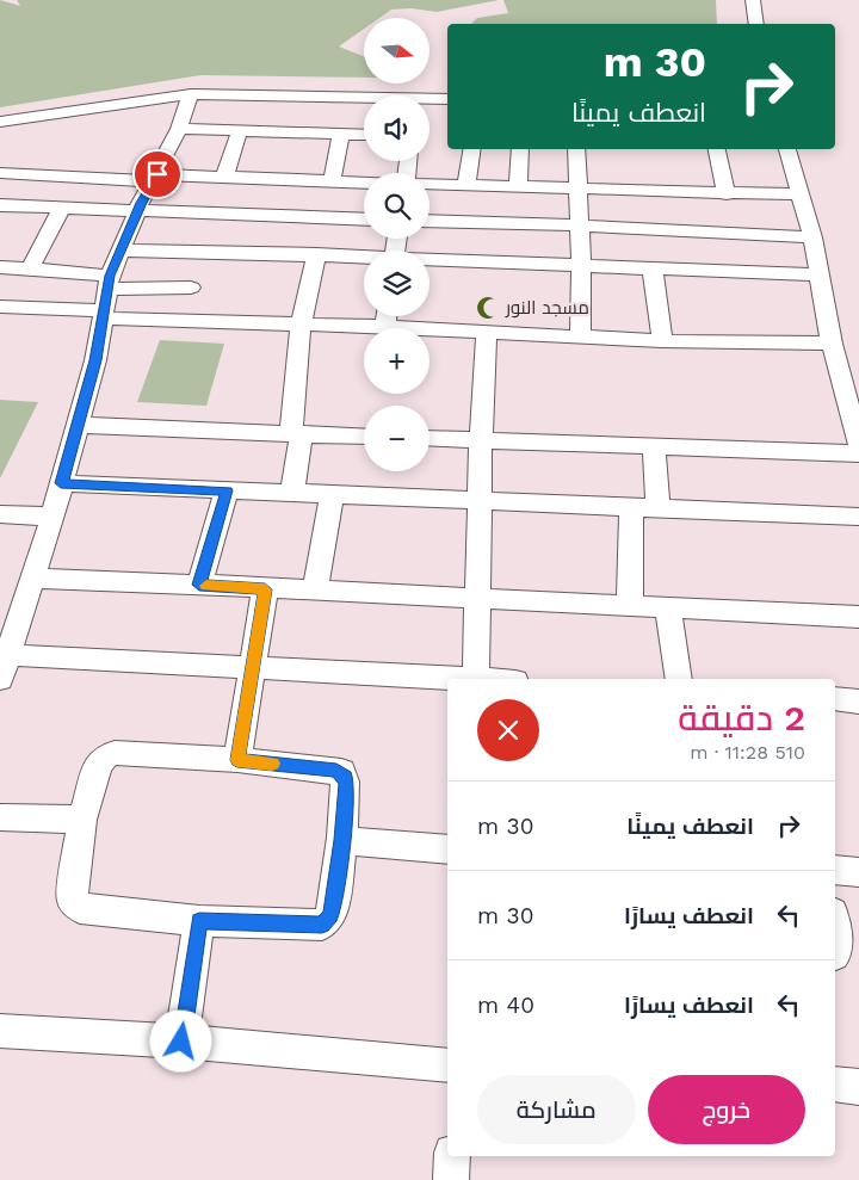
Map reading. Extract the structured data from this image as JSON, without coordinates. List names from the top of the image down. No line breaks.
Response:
{"places":{"mosque":["مسجد النور"]},"north":"right","page":{"map_buttons":["+","−"],"turn":["30 m","انعطف يمينًا"],"heading":["2 دقيقة","510 m · 11:28"],"list":[{"name":"انعطف يمينًا","value":"30 m"},{"name":"انعطف يسارًا","value":"30 m"},{"name":"انعطف يسارًا","value":"40 m"}],"buttons":["خروج","مشاركة"]}}
